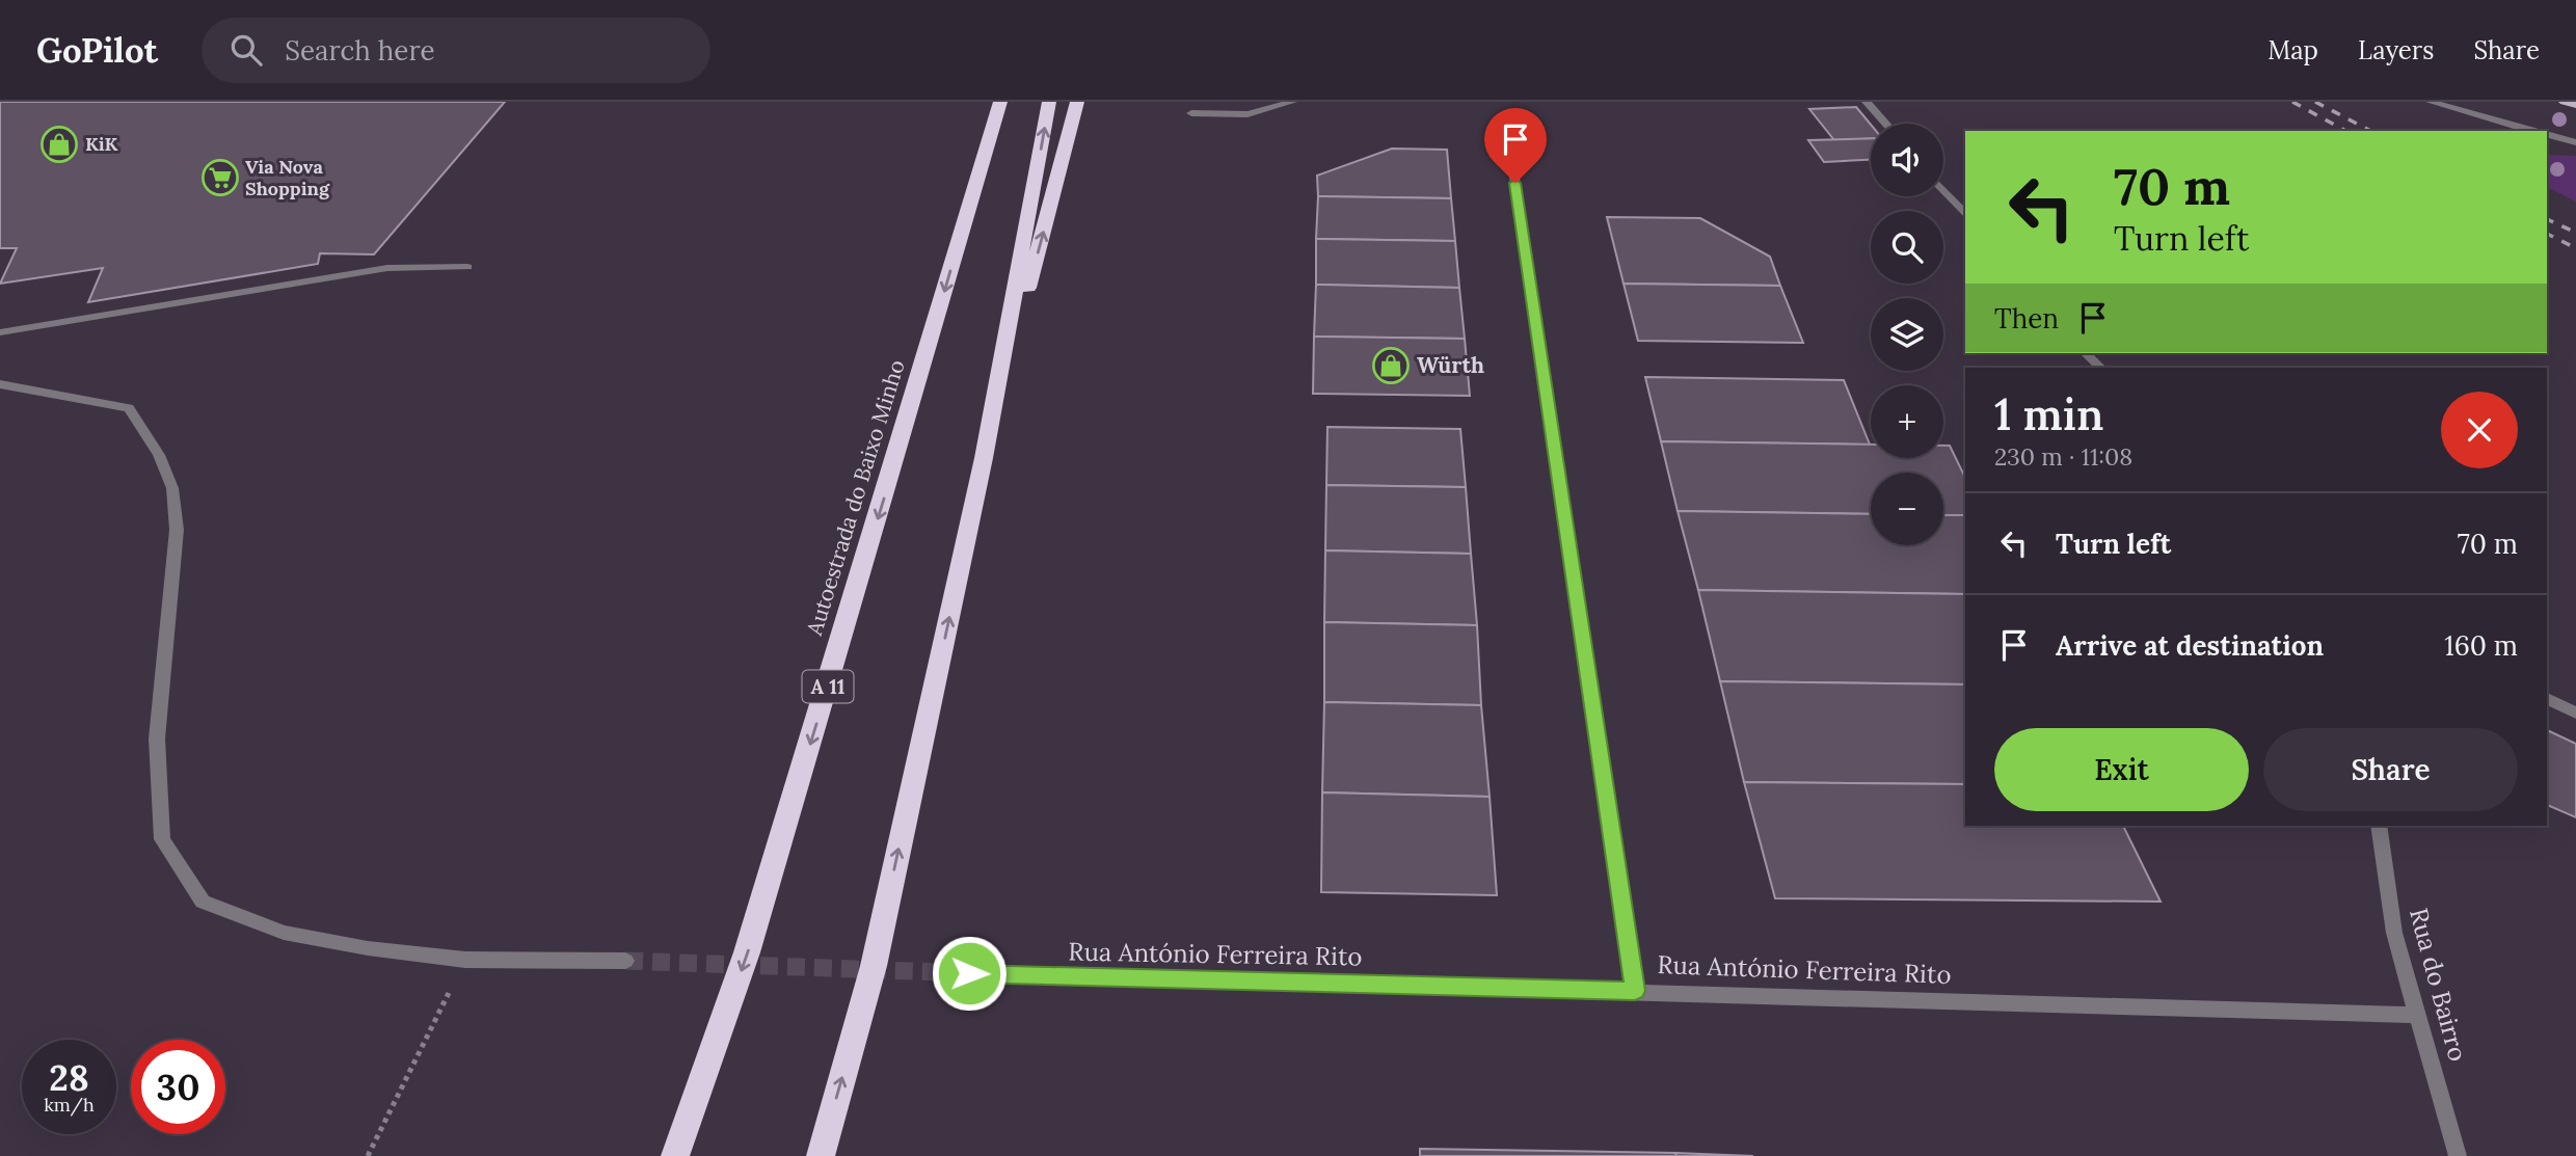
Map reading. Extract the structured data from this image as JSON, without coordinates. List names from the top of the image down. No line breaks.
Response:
{"streets":{"highway":["Autoestrada do Baixo Minho","A 11"],"street":["Rua António Ferreira Rito","Rua do Bairro"]},"crossings":[["Rua António Ferreira Rito","Rua do Bairro"]],"places":{"shop":["KiK","Würth"],"supermarket":["Via Nova Shopping"]},"page":{"header":"GoPilot","search":"Search here","nav":["Map","Layers","Share"],"map_buttons":["+","−"],"turn":["70 m","Turn left"],"then":"Then","heading":["1 min","230 m · 11:08"],"list":[{"name":"Turn left","value":"70 m"},{"name":"Arrive at destination","value":"160 m"}],"buttons":["Exit","Share"],"speed":"28 km/h","limit":"30"}}
